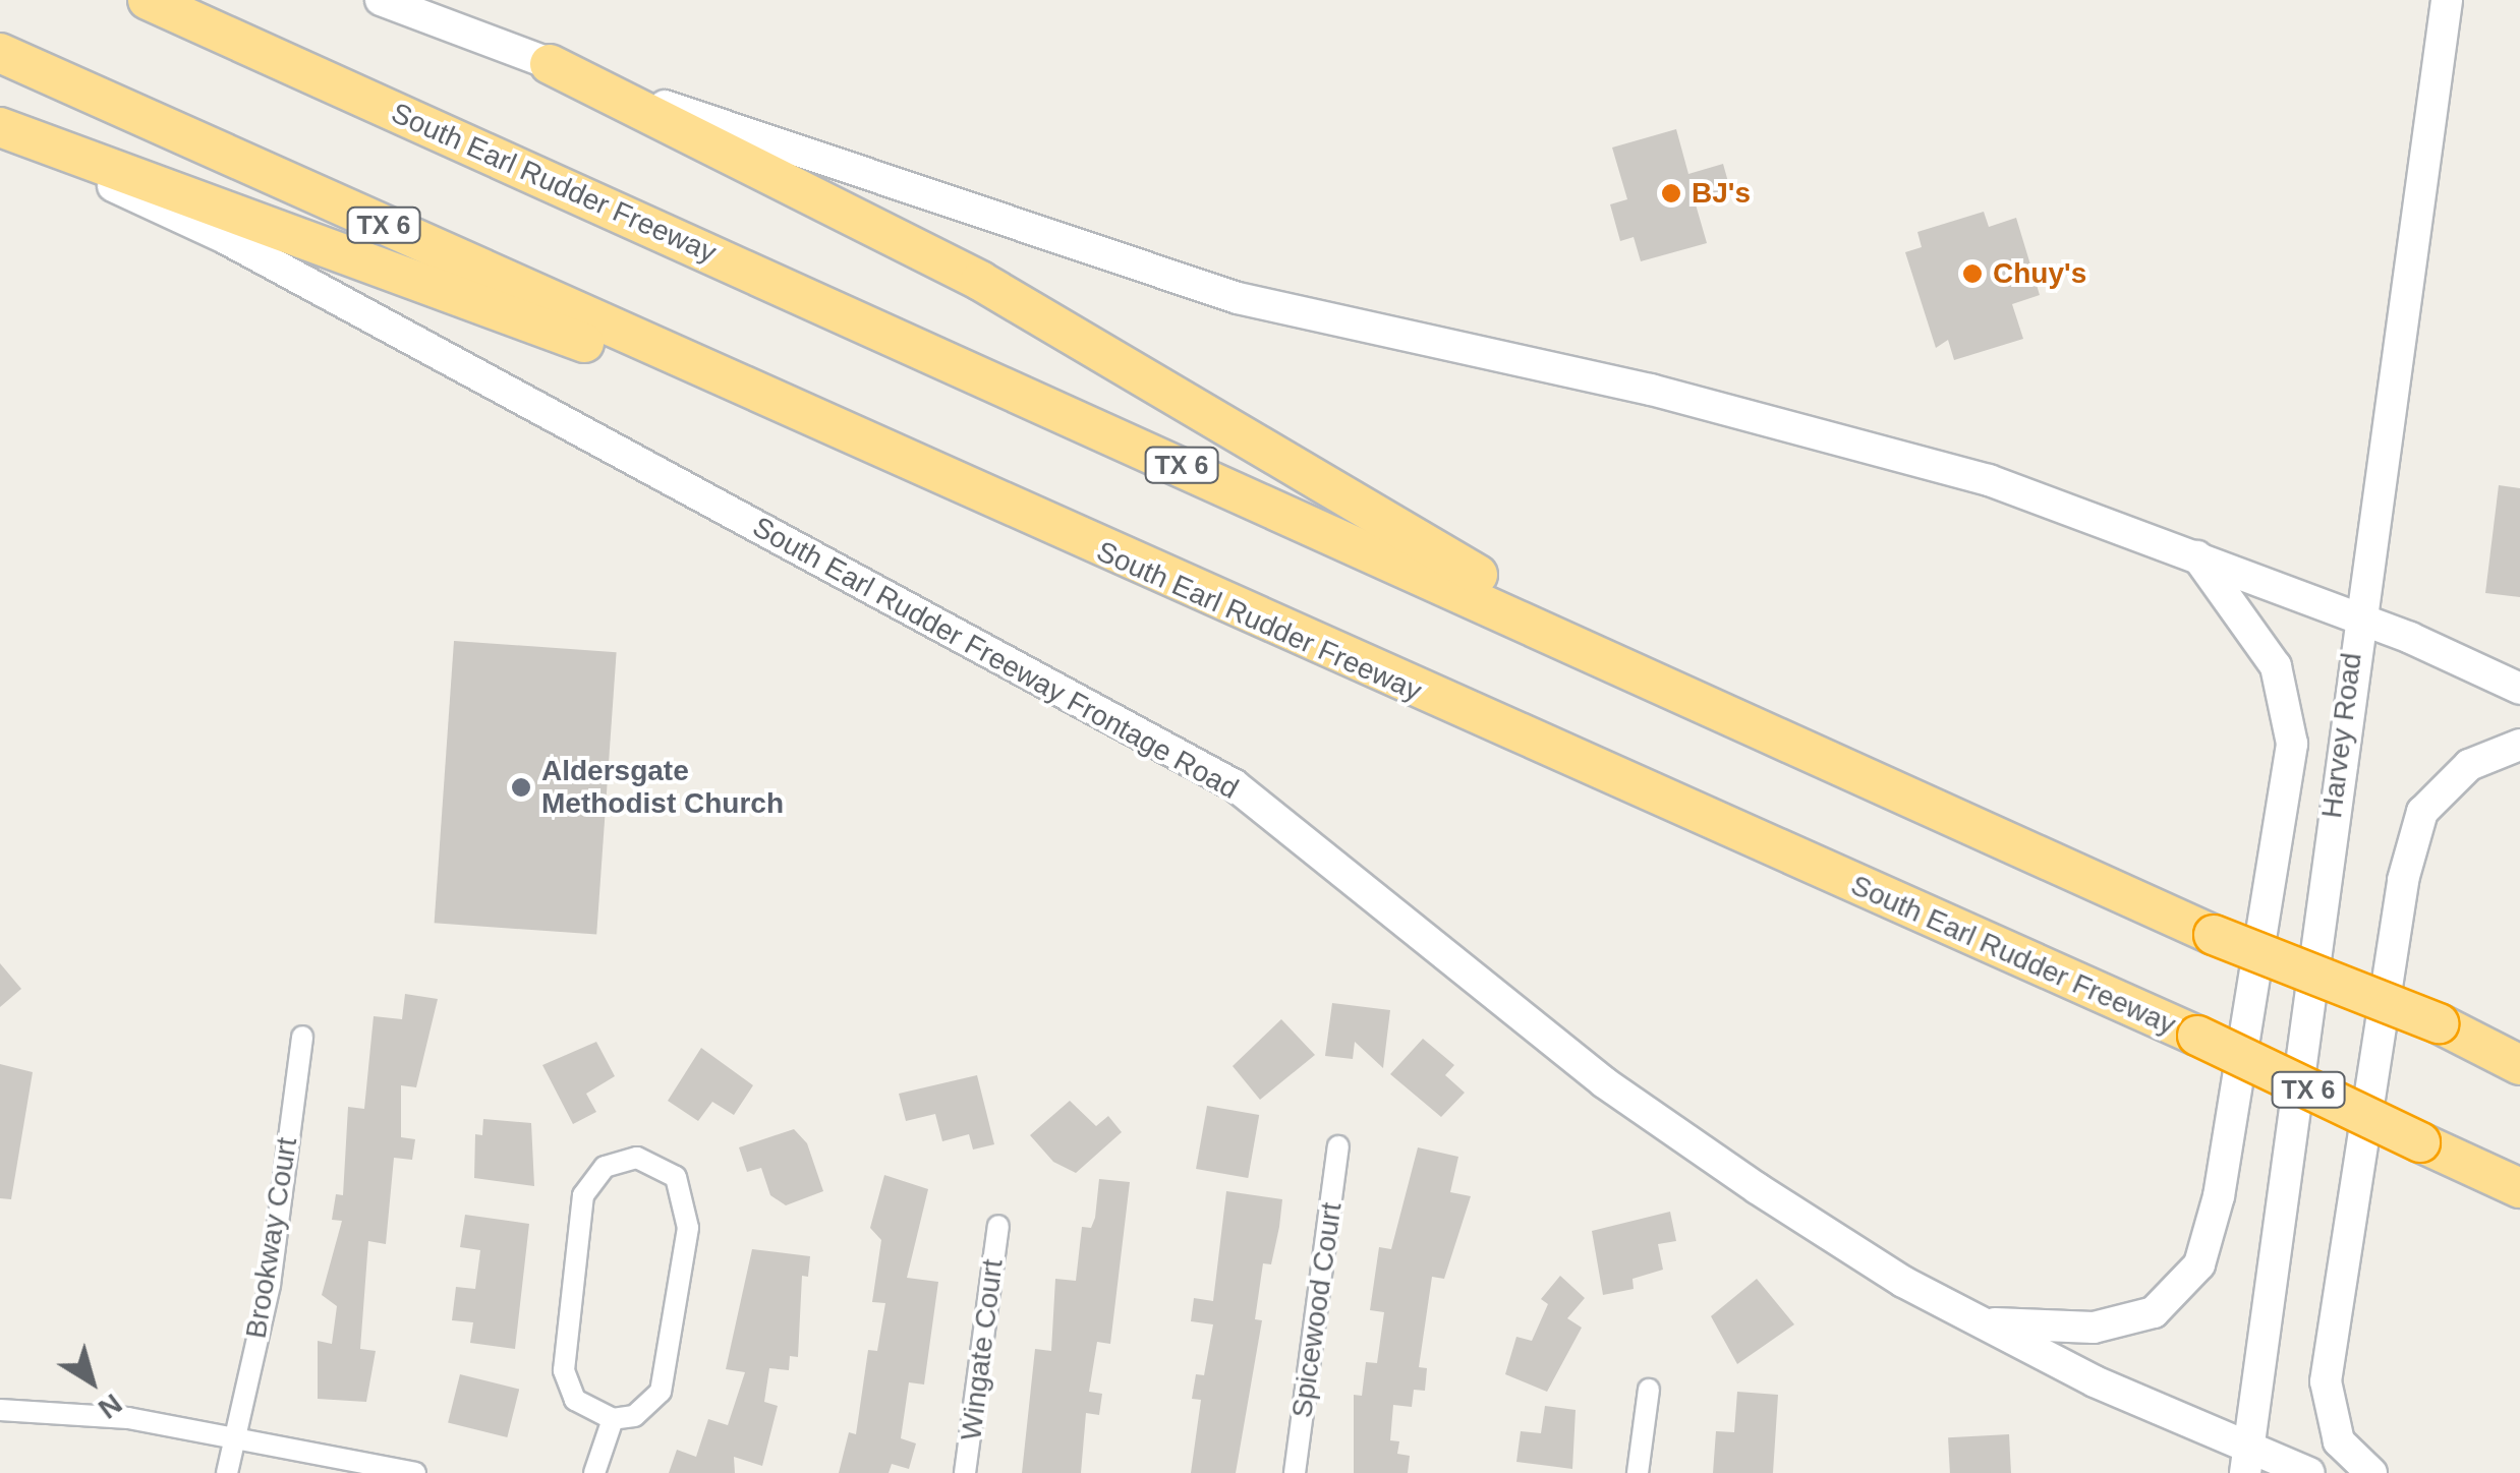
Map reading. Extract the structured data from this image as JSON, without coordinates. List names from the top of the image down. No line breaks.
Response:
{"streets":{"highway":["South Earl Rudder Freeway","TX 6"],"main road":["South Earl Rudder Freeway Frontage Road","Harvey Road"],"street":["Brookway Court","Spicewood Court","Wingate Court"]},"crossings":[["South Earl Rudder Freeway Frontage Road","Harvey Road"]],"places":["BJ's","Chuy's","Aldersgate Methodist Church"],"north":"bottom right"}
